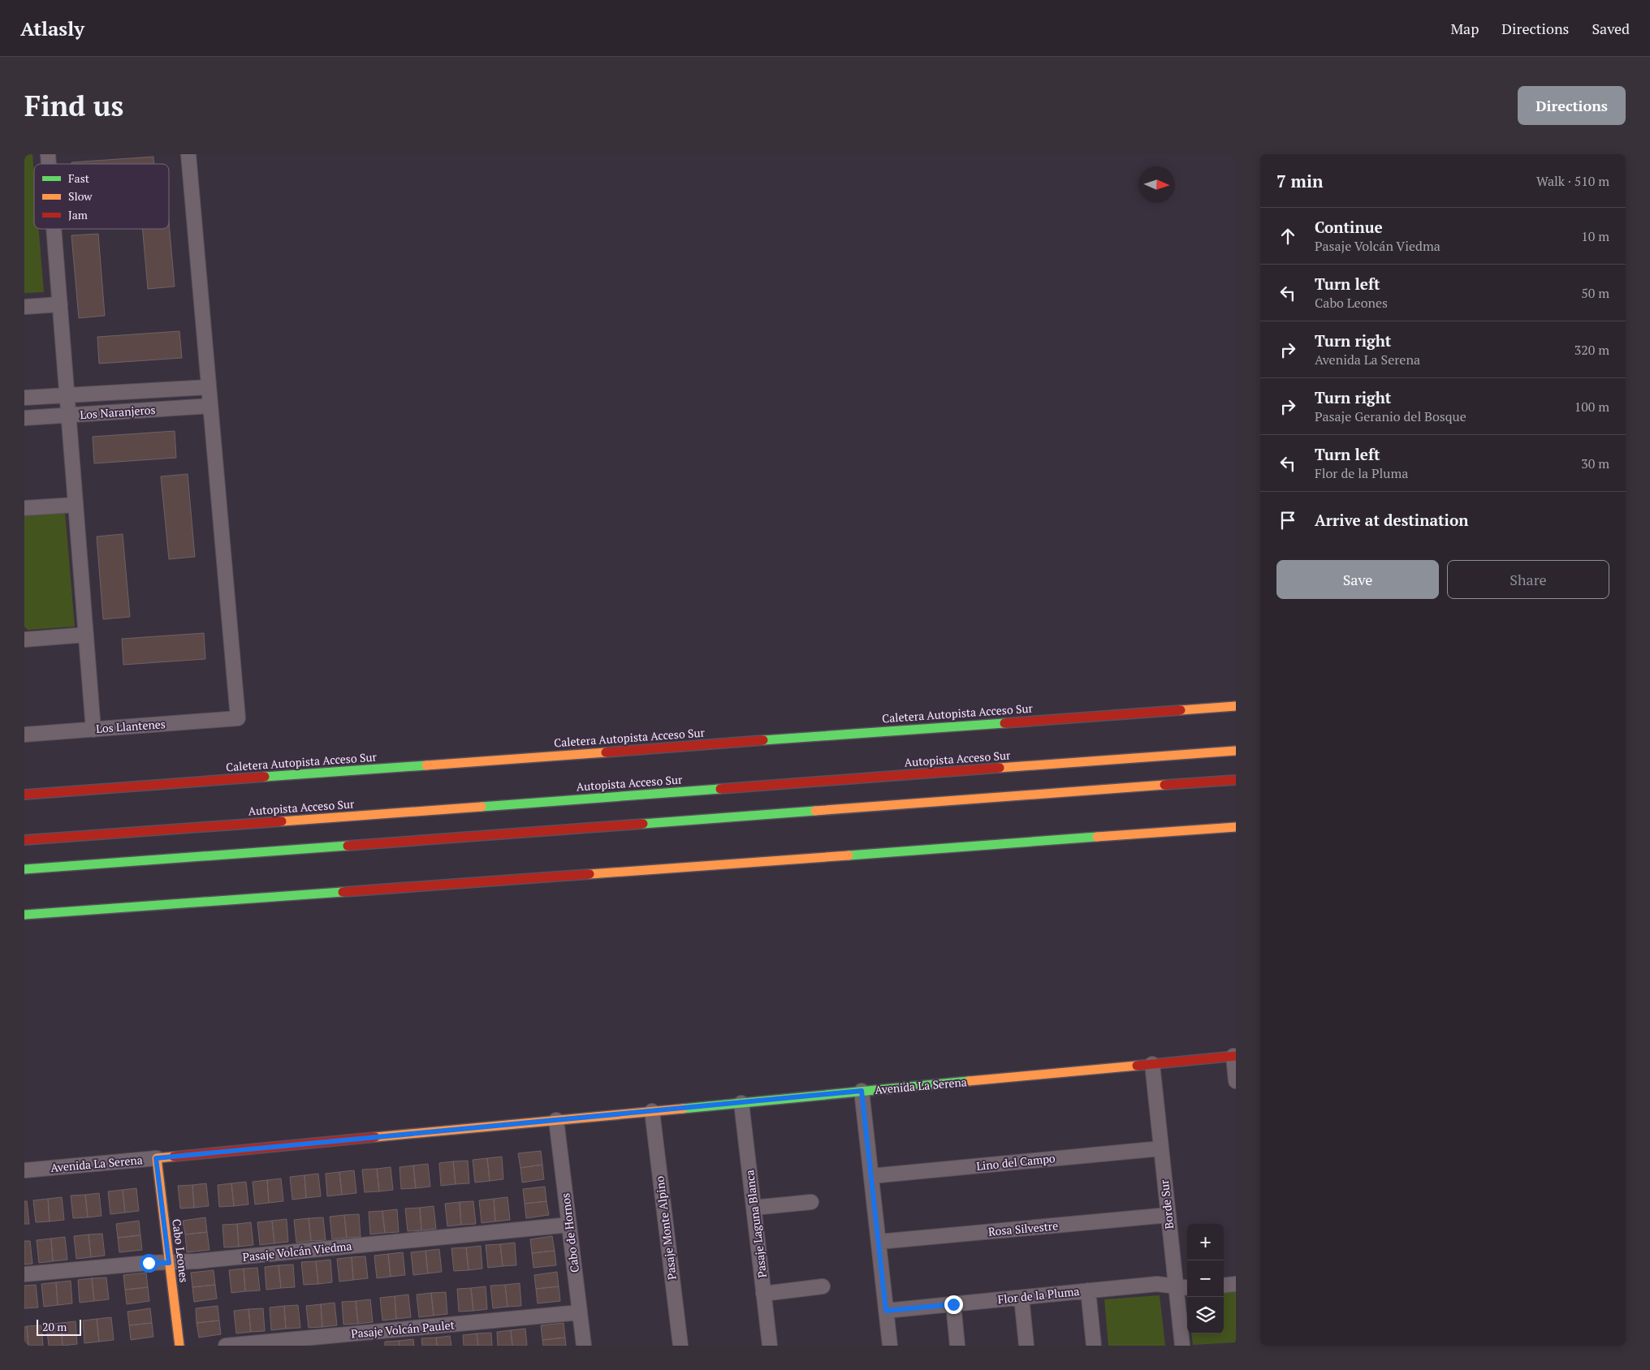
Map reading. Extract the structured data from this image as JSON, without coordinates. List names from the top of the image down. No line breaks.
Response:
{"streets":{"main road":["Caletera Autopista Acceso Sur","Autopista Acceso Sur","Avenida La Serena","Cabo Leones"],"street":["Los Naranjeros","Los Llantenes","Lino del Campo","Borde Sur","Pasaje Laguna Blanca","Pasaje Monte Alpino","Rosa Silvestre","Cabo de Hornos","Pasaje Volcán Viedma","Flor de la Pluma","Pasaje Volcán Paulet"]},"crossings":[["Los Naranjeros","Los Llantenes"],["Avenida La Serena","Borde Sur"],["Avenida La Serena","Pasaje Laguna Blanca"],["Avenida La Serena","Pasaje Monte Alpino"],["Avenida La Serena","Cabo de Hornos"],["Avenida La Serena","Cabo Leones"],["Lino del Campo","Borde Sur"],["Borde Sur","Rosa Silvestre"],["Borde Sur","Flor de la Pluma"],["Cabo de Hornos","Pasaje Volcán Viedma"],["Cabo de Hornos","Pasaje Volcán Paulet"],["Cabo Leones","Pasaje Volcán Viedma"]],"legend":["Fast","Slow","Jam"],"scale_bar":"20 m","north":"right","page":{"header":"Atlasly","nav":["Map","Directions","Saved"],"buttons":["Directions",["Save","Share"]],"title":"Find us","heading":["7 min","Walk · 510 m"],"list":[["Continue","Pasaje Volcán Viedma","10 m"],["Turn left","Cabo Leones","50 m"],["Turn right","Avenida La Serena","320 m"],["Turn right","Pasaje Geranio del Bosque","100 m"],["Turn left","Flor de la Pluma","30 m"],"Arrive at destination"],"map_buttons":["+","−"],"scale":"20 m"}}
